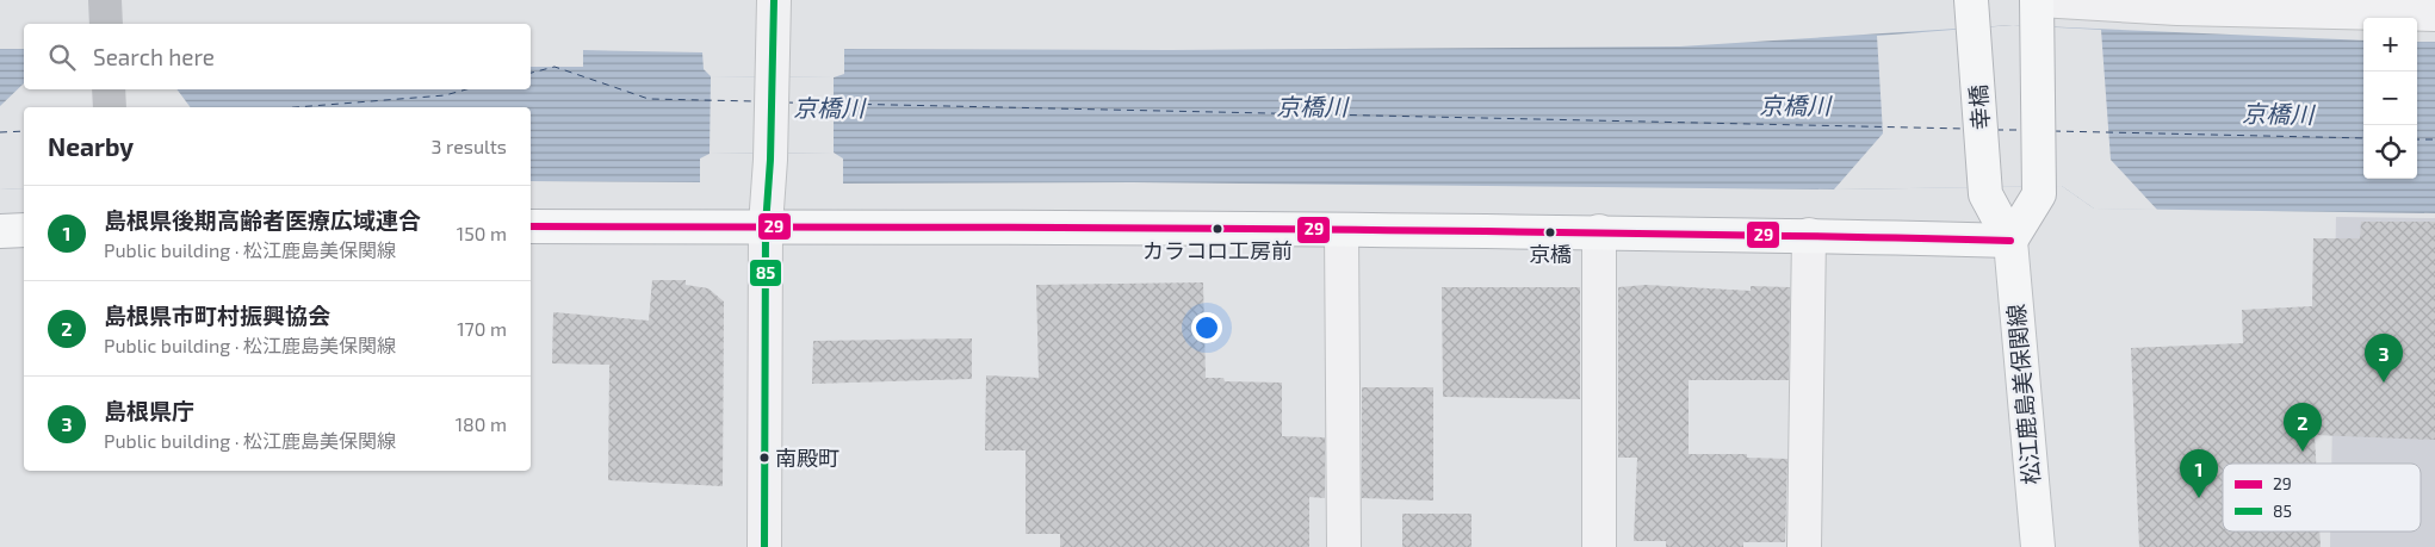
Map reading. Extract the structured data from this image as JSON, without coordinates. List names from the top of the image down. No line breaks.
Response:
{"streets":{"main road":["幸橋","松江鹿島美保関線"]},"crossings":[["幸橋","松江鹿島美保関線"]],"water":["京橋川"],"places":["カラコロ工房前","京橋","南殿町"],"lines":["transit line 85","transit line 29"],"legend":["29","85"],"page":{"map_buttons":["+","−"],"search":"Search here","heading":["Nearby","3 results"],"list":[{"mark":"1","name":"島根県後期高齢者医療広域連合","note":"Public building · 松江鹿島美保関線","value":"150 m"},{"mark":"2","name":"島根県市町村振興協会","note":"Public building · 松江鹿島美保関線","value":"170 m"},{"mark":"3","name":"島根県庁","note":"Public building · 松江鹿島美保関線","value":"180 m"}],"pins":["3","2","1"]}}
